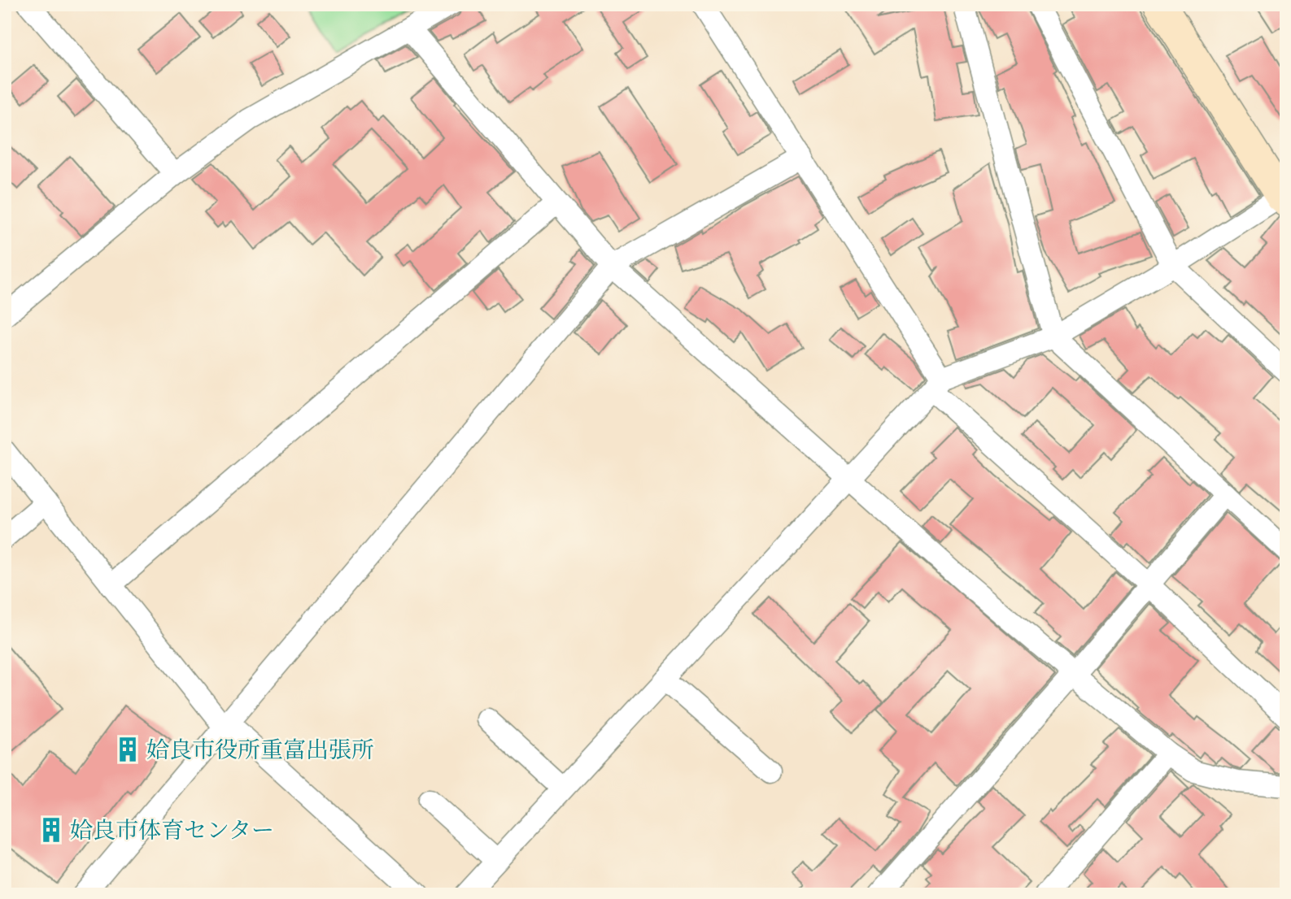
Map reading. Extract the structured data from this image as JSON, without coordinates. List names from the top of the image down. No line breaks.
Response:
{"places":{"building":["姶良市役所重富出張所","姶良市体育センター"]}}
